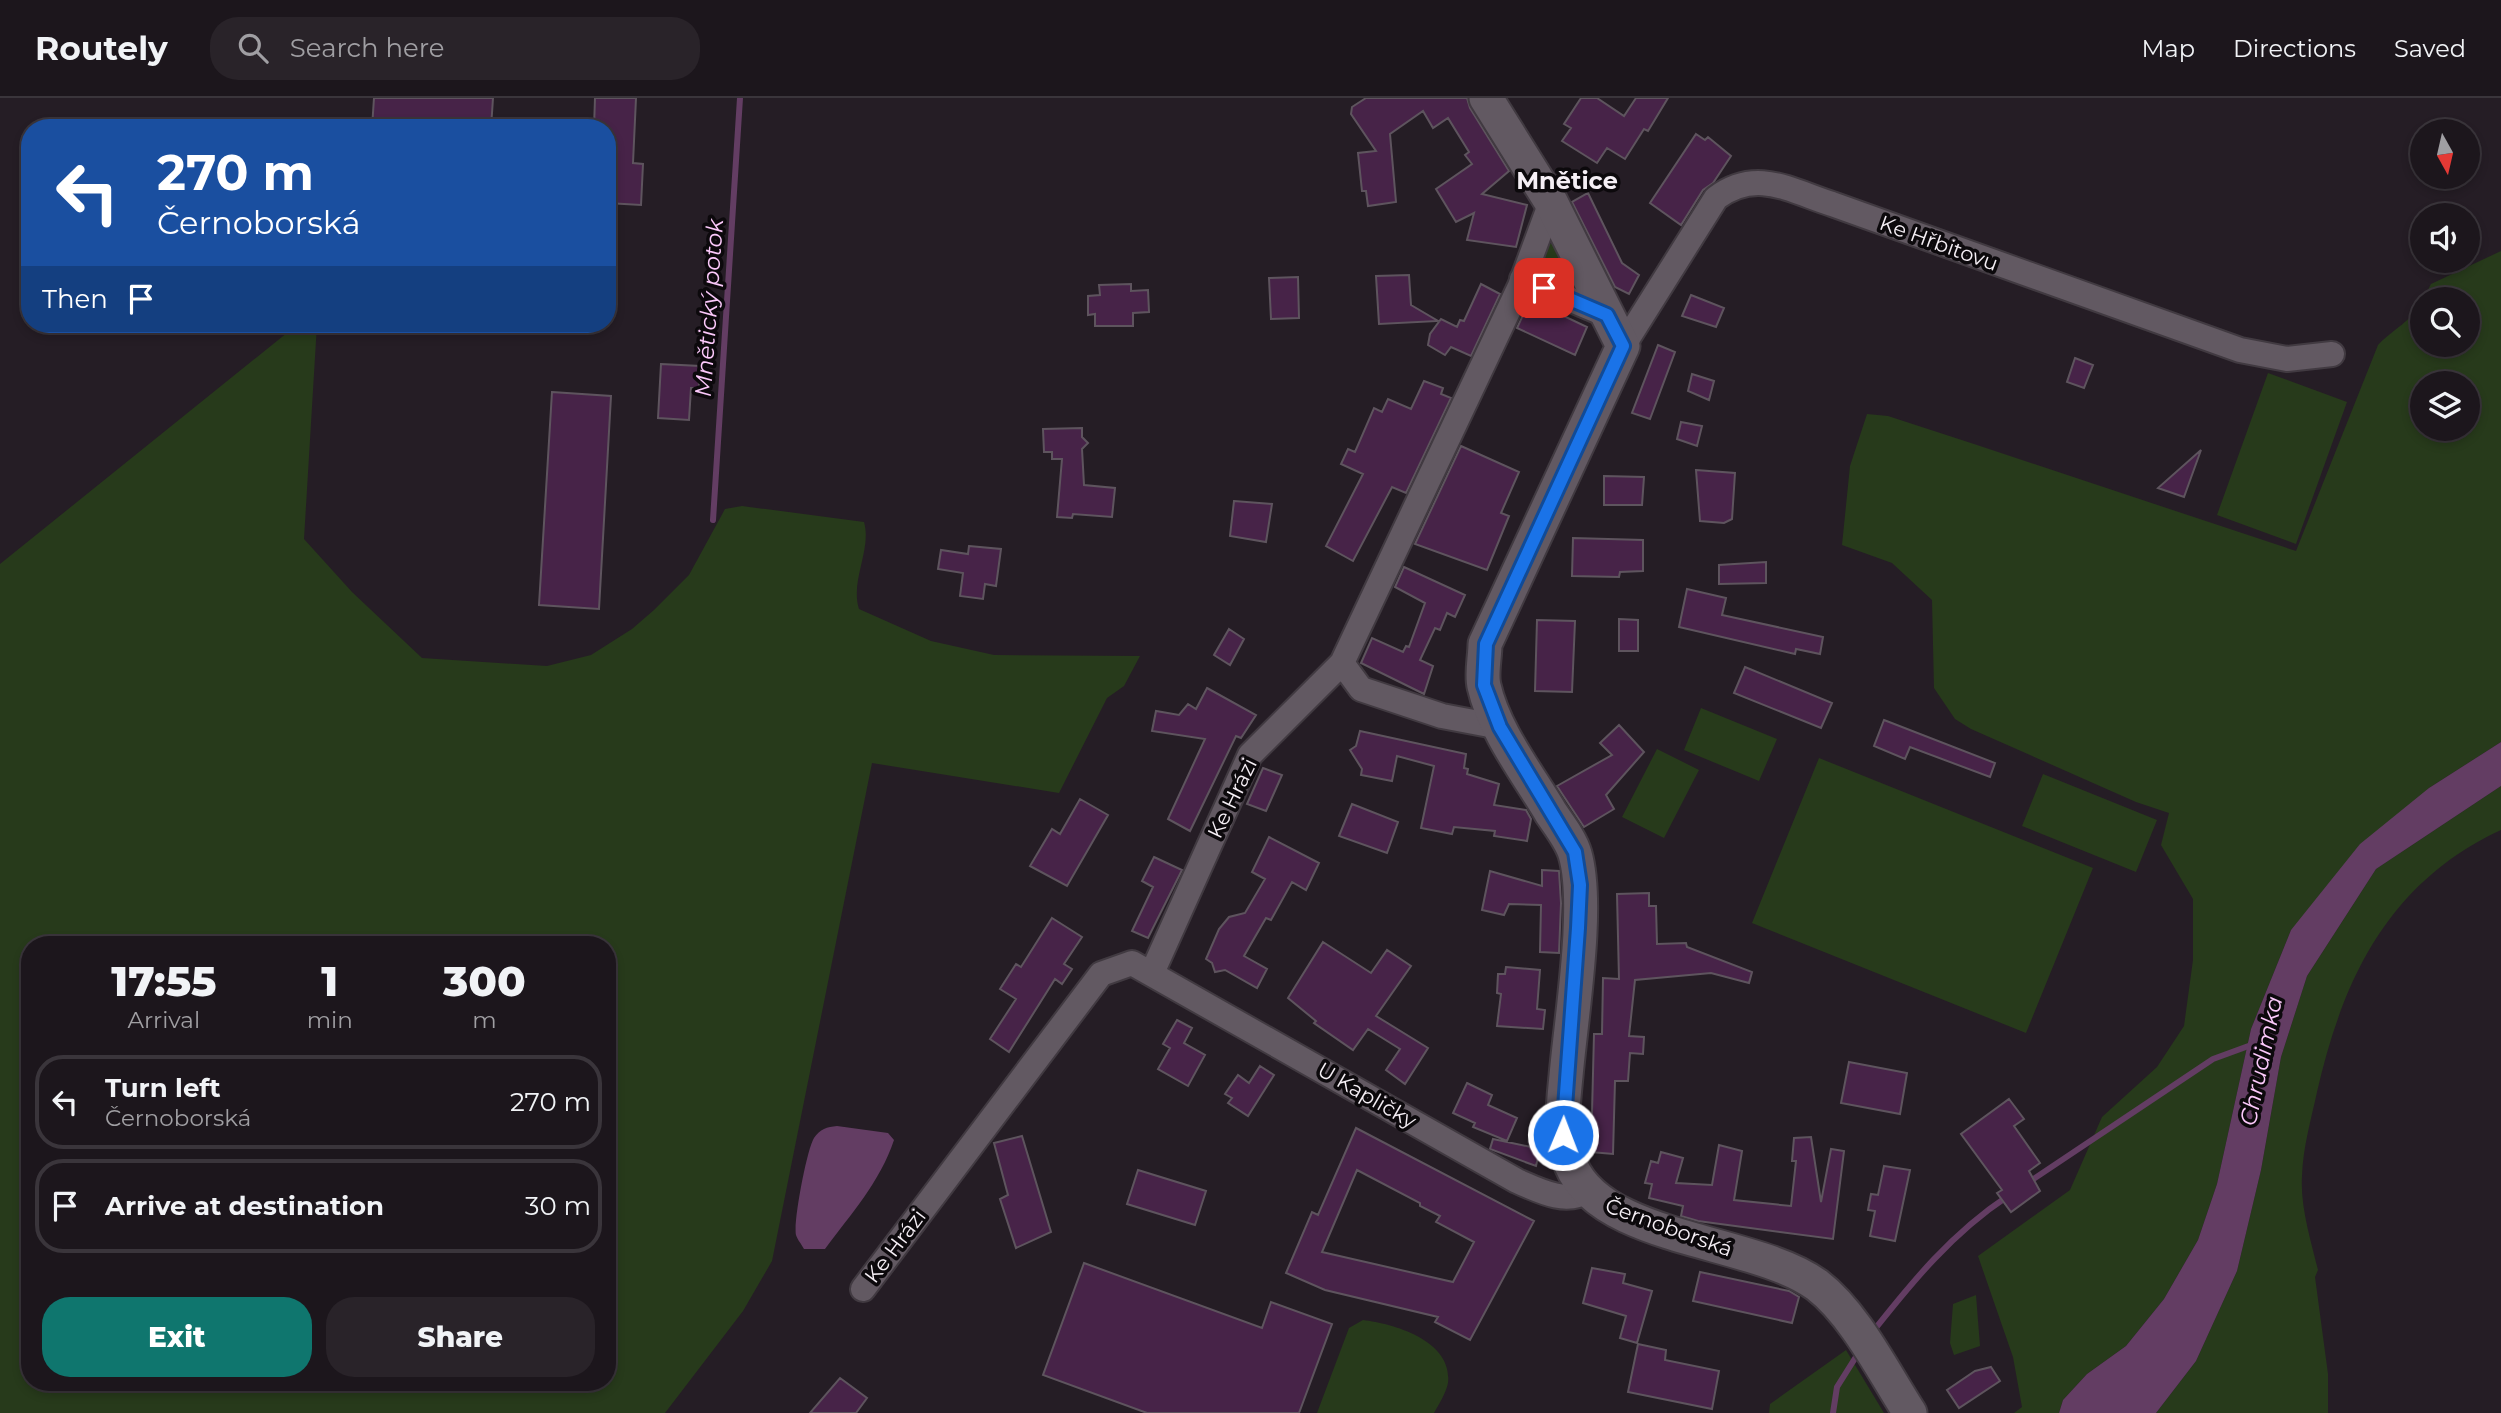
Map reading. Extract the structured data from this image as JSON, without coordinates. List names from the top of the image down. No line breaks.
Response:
{"streets":{"street":["Ke Hřbitovu","Ke Hrázi","U Kapličky","Černoborská"]},"crossings":[["Ke Hřbitovu","Černoborská"],["Ke Hrázi","U Kapličky"],["U Kapličky","Černoborská"]],"districts":["Mnětice"],"water":["Mnětický potok","Chrudimka"],"north":"bottom","page":{"header":"Routely","search":"Search here","nav":["Map","Directions","Saved"],"turn":["270 m","Černoborská"],"then":"Then","eta":["17:55","Arrival","1","min","300","m"],"list":[{"name":"Turn left","note":"Černoborská","value":"270 m"},{"name":"Arrive at destination","value":"30 m"}],"buttons":["Exit","Share"]}}
